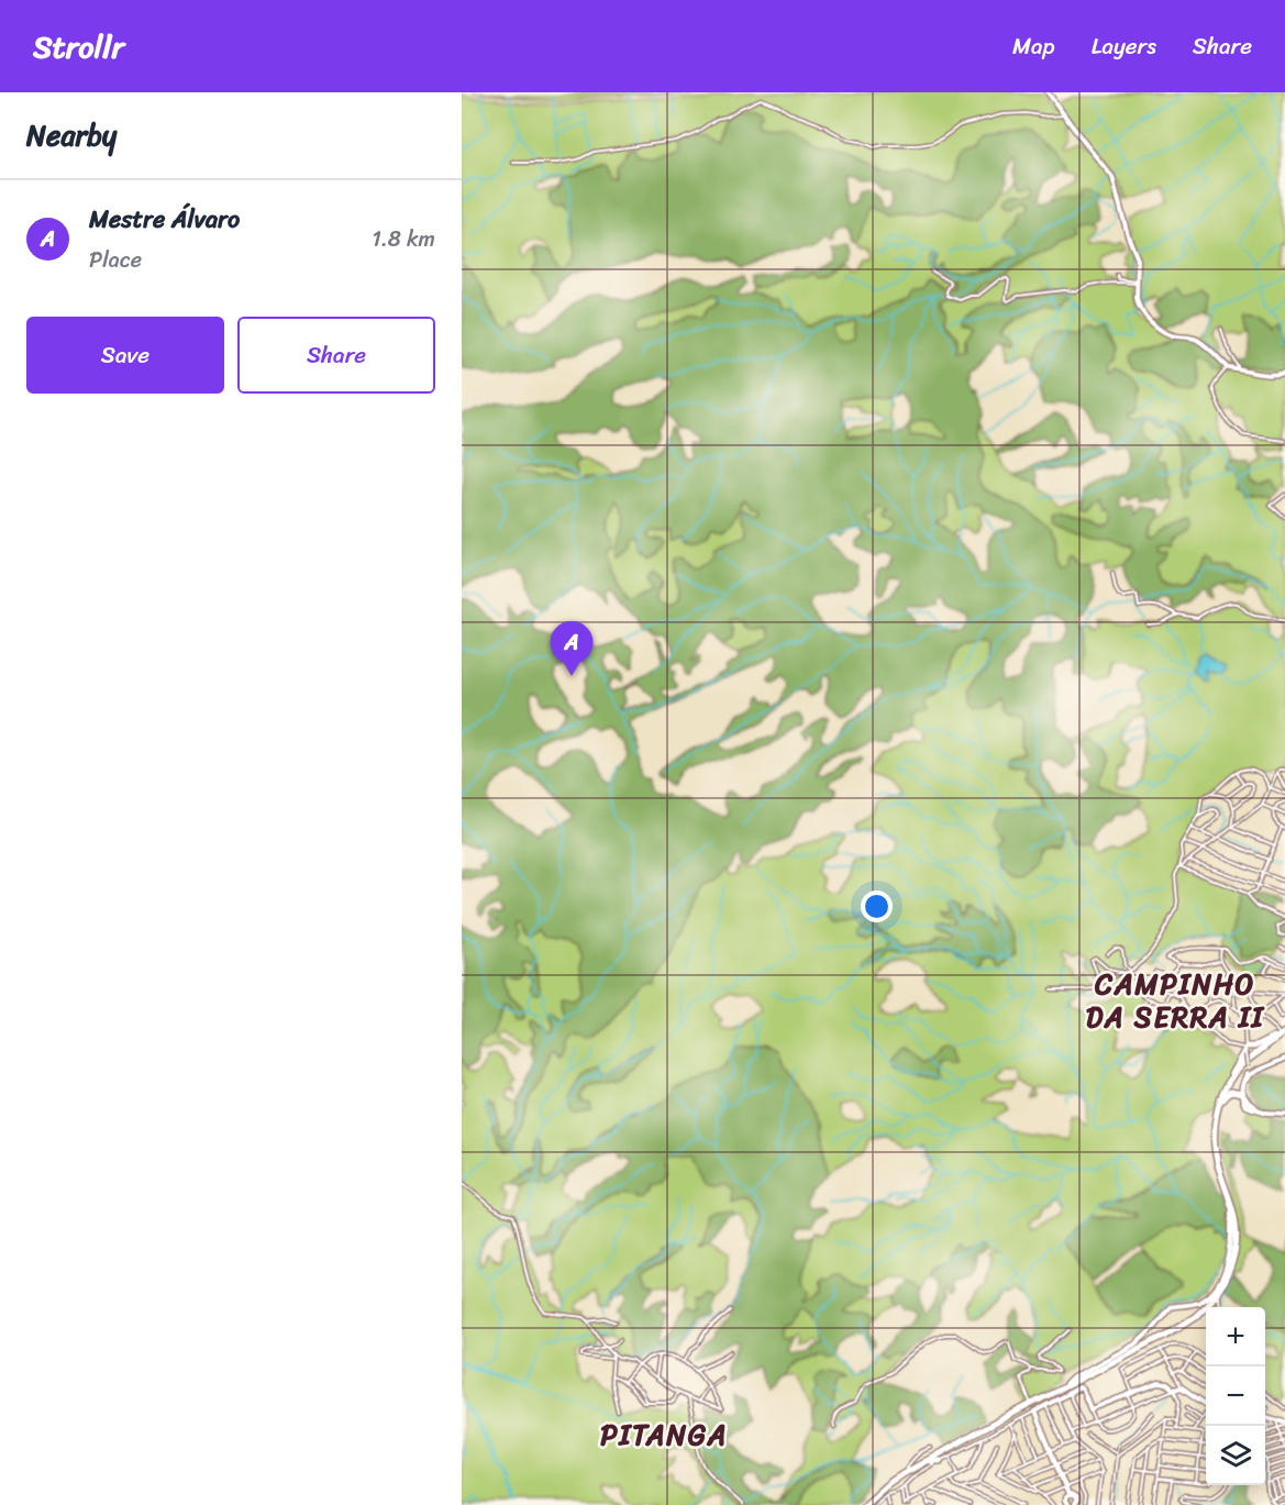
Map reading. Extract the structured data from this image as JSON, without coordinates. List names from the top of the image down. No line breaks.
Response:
{"districts":["CAMPINHO DA SERRA II","PITANGA"],"page":{"header":"Strollr","nav":["Map","Layers","Share"],"heading":"Nearby","list":[{"mark":"A","name":"Mestre Álvaro","note":"Place","value":"1.8 km"}],"buttons":["Save","Share"],"pins":"A","map_buttons":["+","−"]}}
